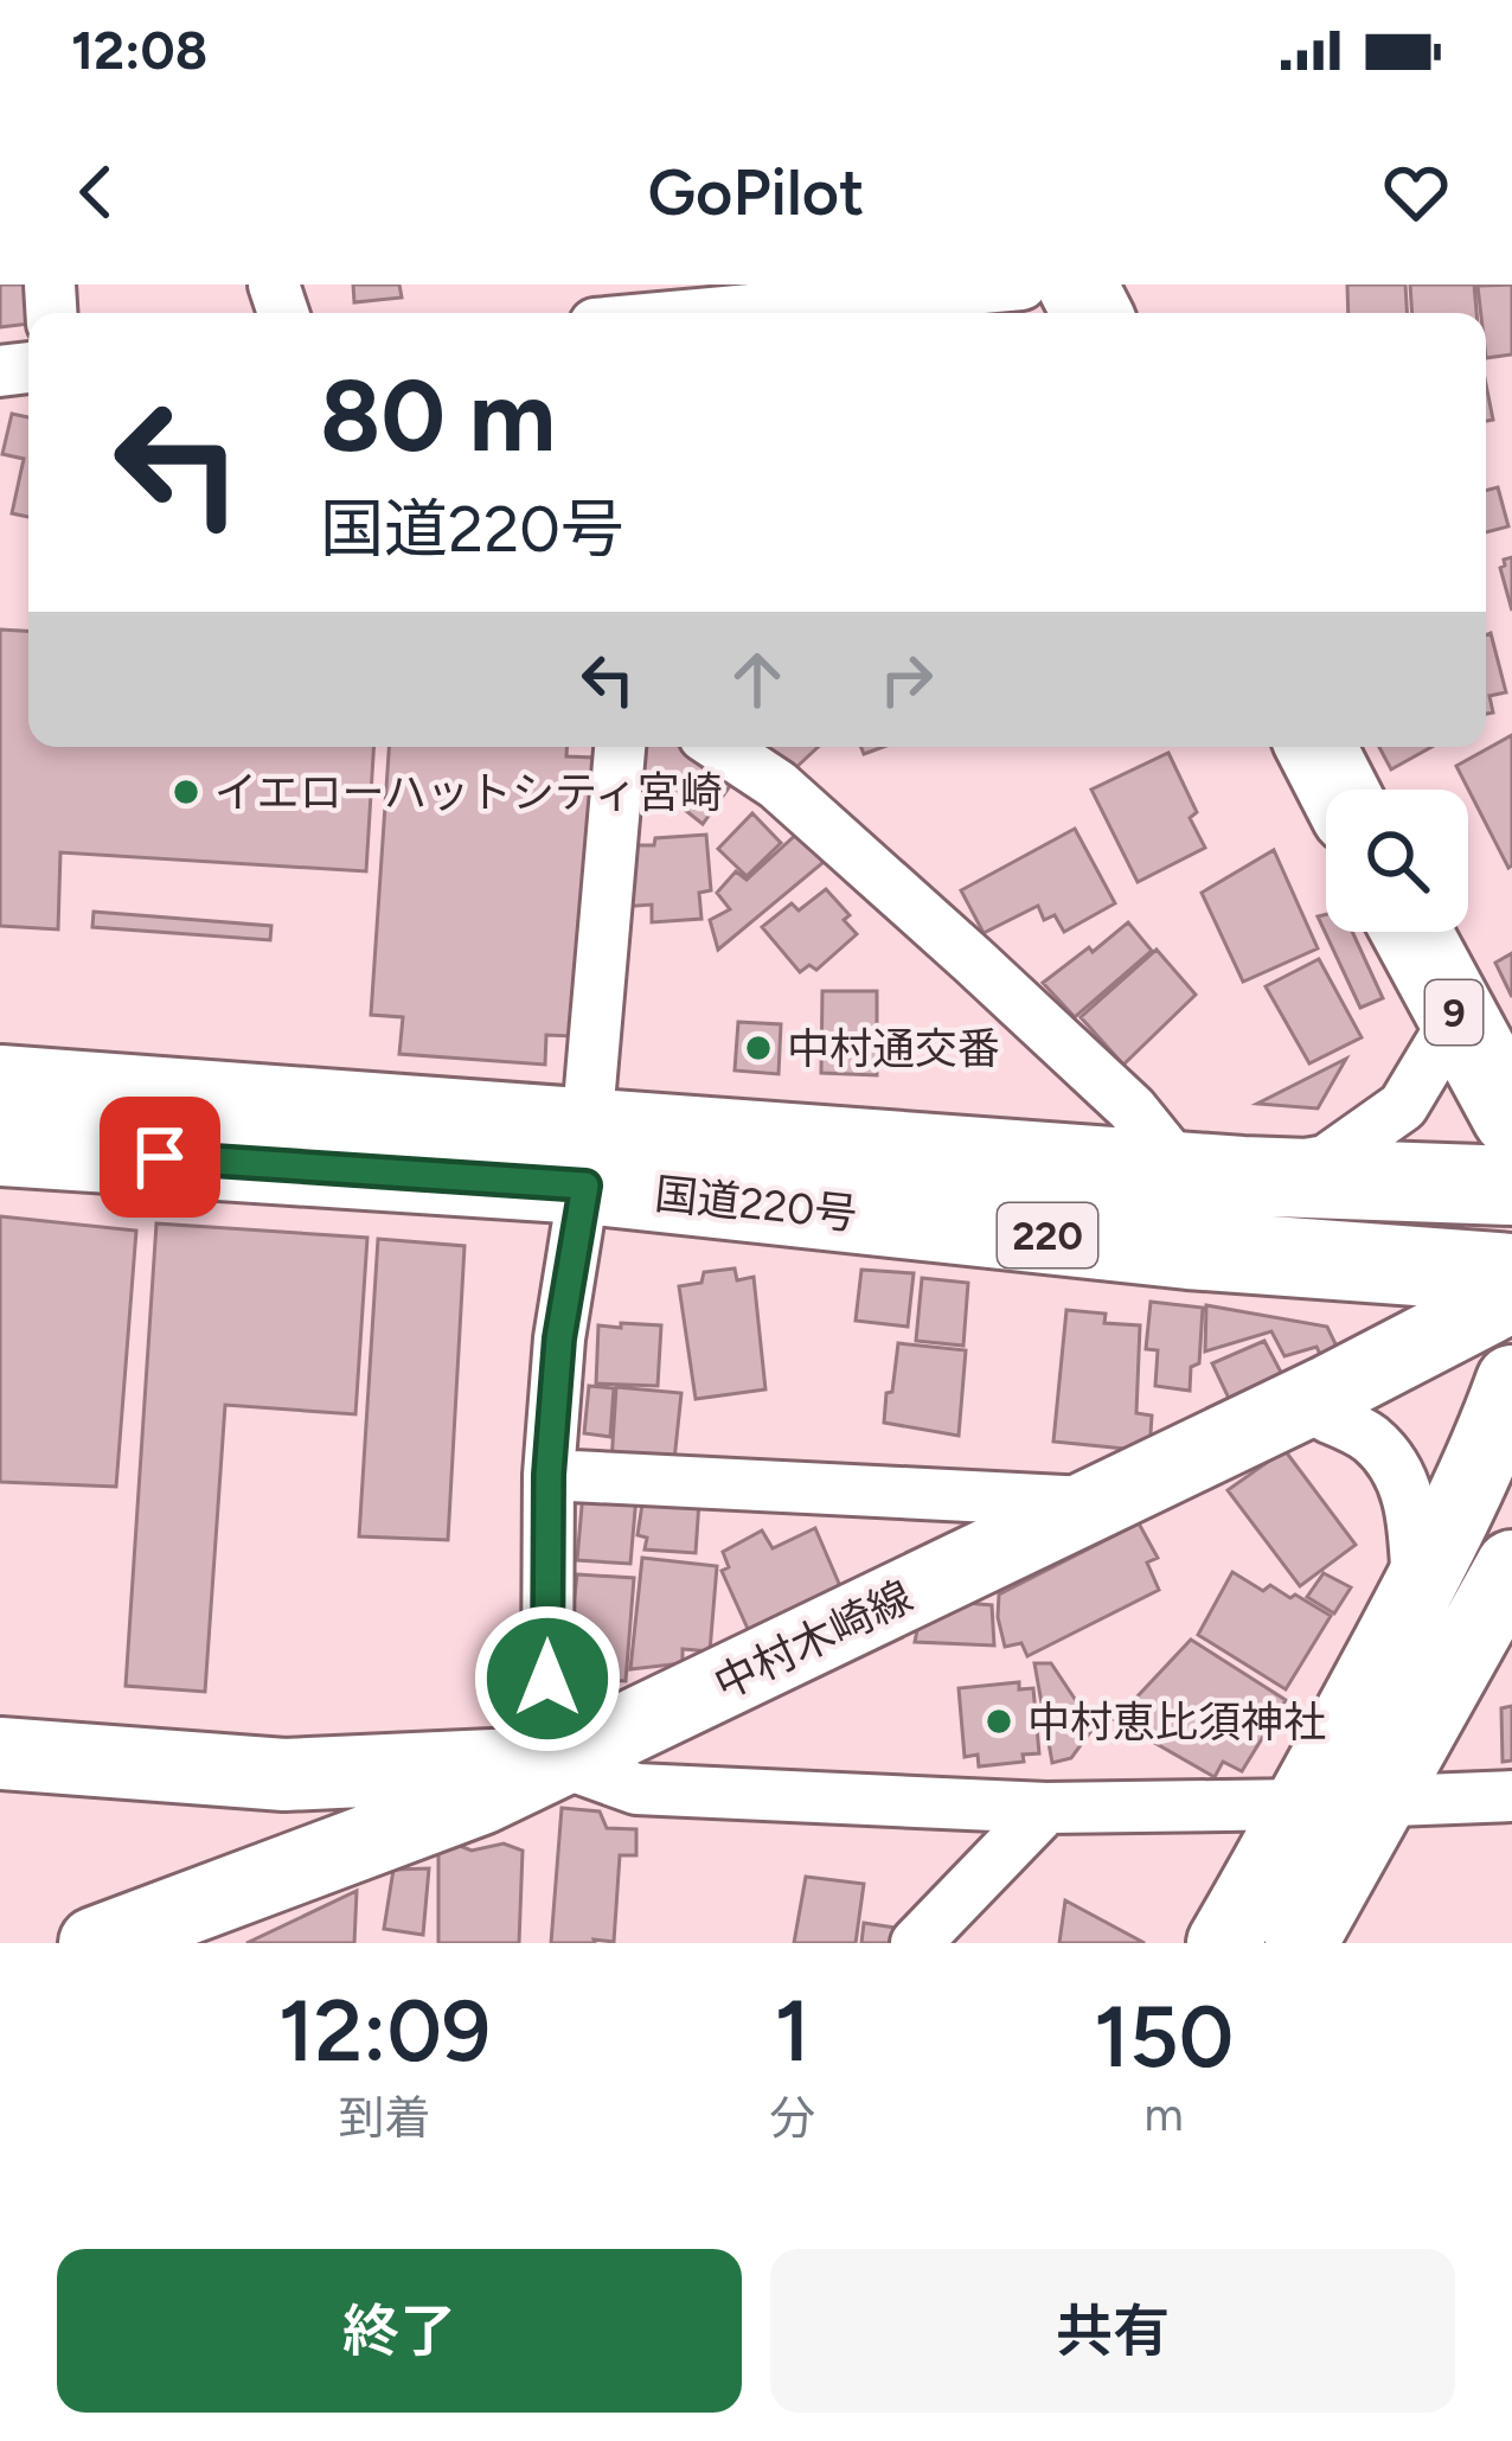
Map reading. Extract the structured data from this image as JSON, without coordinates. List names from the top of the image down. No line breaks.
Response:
{"streets":{"main road":["9","国道220号","220","中村木崎線"]},"places":["イエローハットシティ宮崎","中村通交番","中村恵比須神社"],"page":{"status":"12:08","header":"GoPilot","turn":["80 m","国道220号"],"eta":["12:09","到着","1","分","150","m"],"buttons":["終了","共有"]}}
